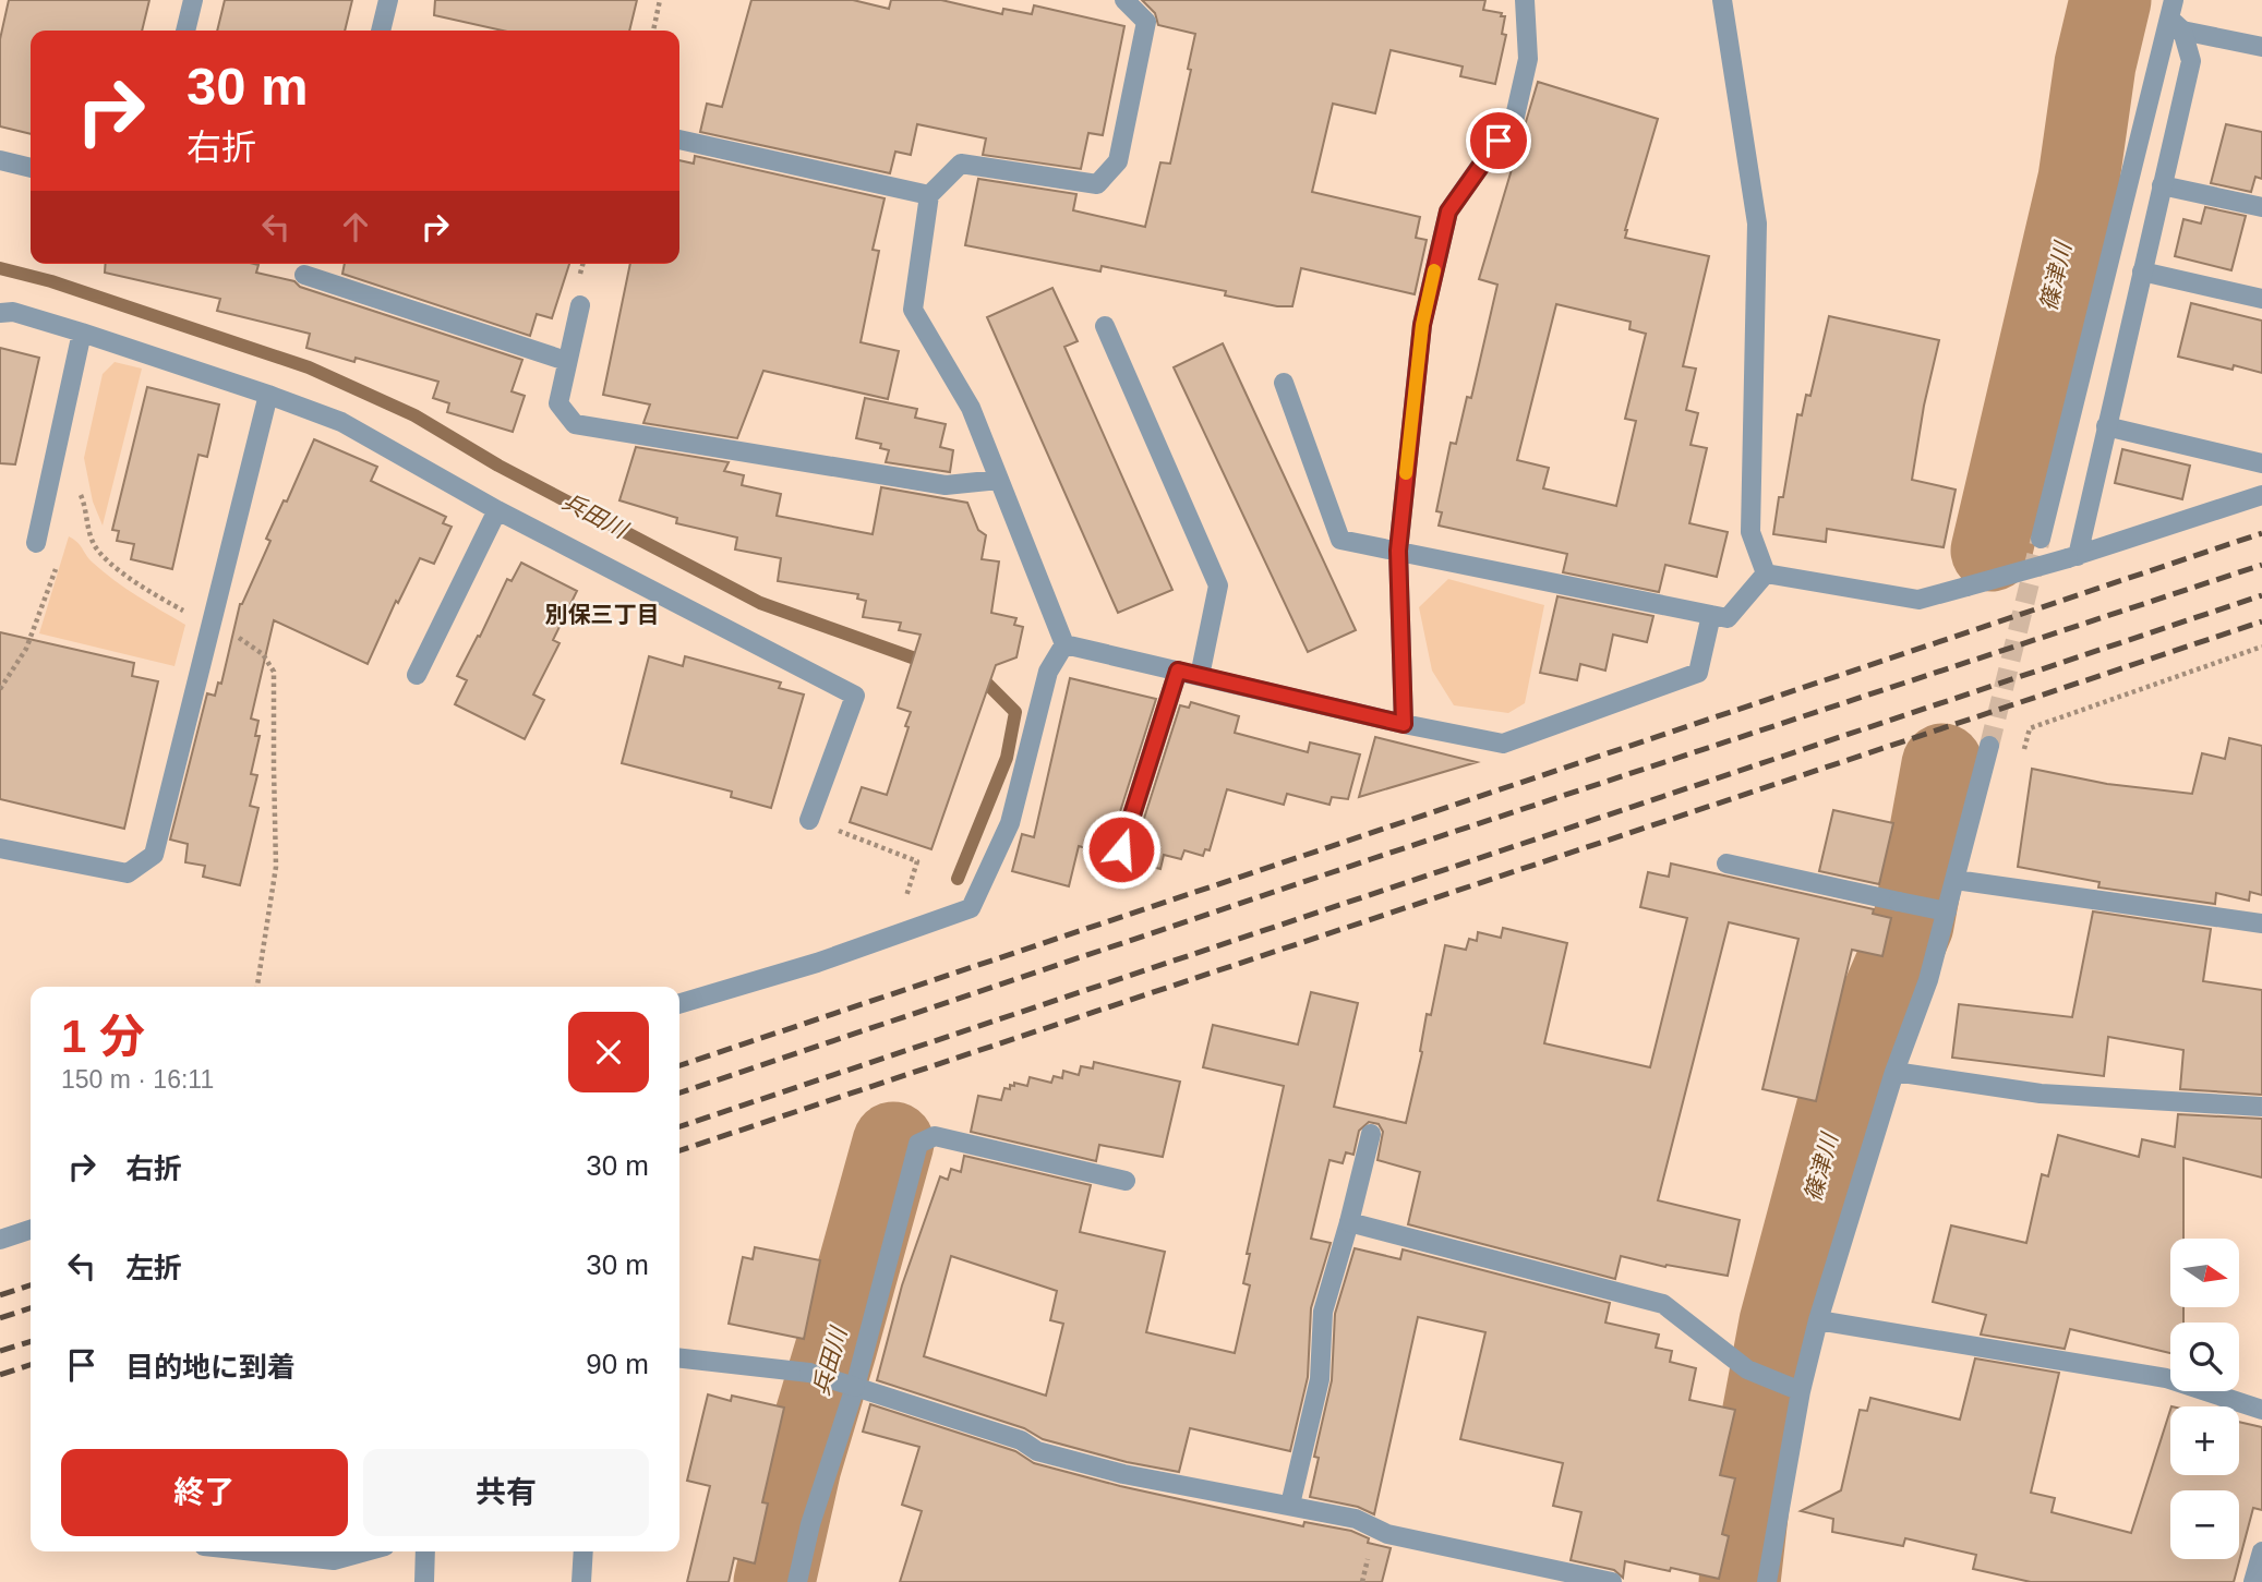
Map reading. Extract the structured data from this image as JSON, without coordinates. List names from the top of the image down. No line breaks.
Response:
{"districts":["別保三丁目"],"water":["篠津川","兵田川"],"north":"right","page":{"turn":["30 m","右折"],"heading":["1 分","150 m · 16:11"],"list":[{"name":"右折","value":"30 m"},{"name":"左折","value":"30 m"},{"name":"目的地に到着","value":"90 m"}],"map_buttons":["+","−"],"buttons":["終了","共有"]}}
